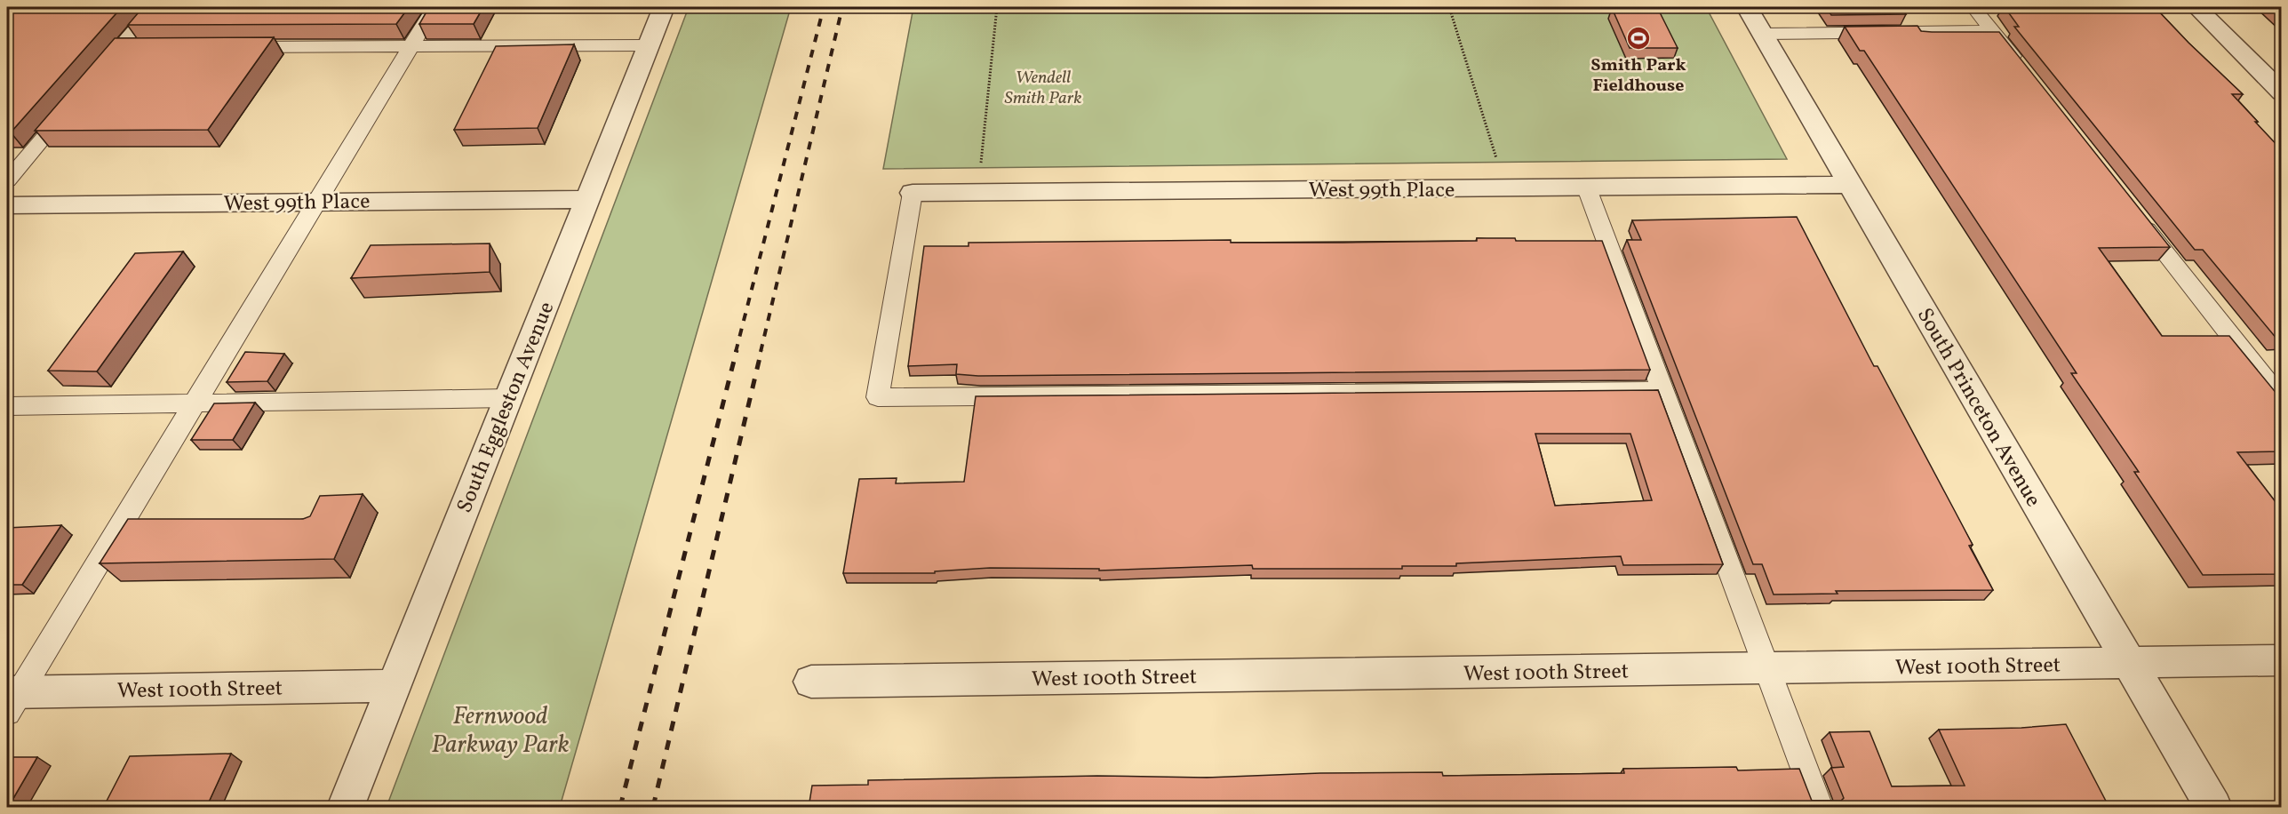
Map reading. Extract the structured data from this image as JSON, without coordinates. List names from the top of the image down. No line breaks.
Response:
{"streets":{"street":["West 99th Place","South Eggleston Avenue","South Princeton Avenue","West 100th Street"]},"crossings":[["West 99th Place","South Eggleston Avenue"],["West 99th Place","South Princeton Avenue"],["South Eggleston Avenue","West 100th Street"],["South Princeton Avenue","West 100th Street"]],"parks":["Wendell Smith Park","Fernwood Parkway Park"],"places":{"sports":["Smith Park Fieldhouse"]}}
